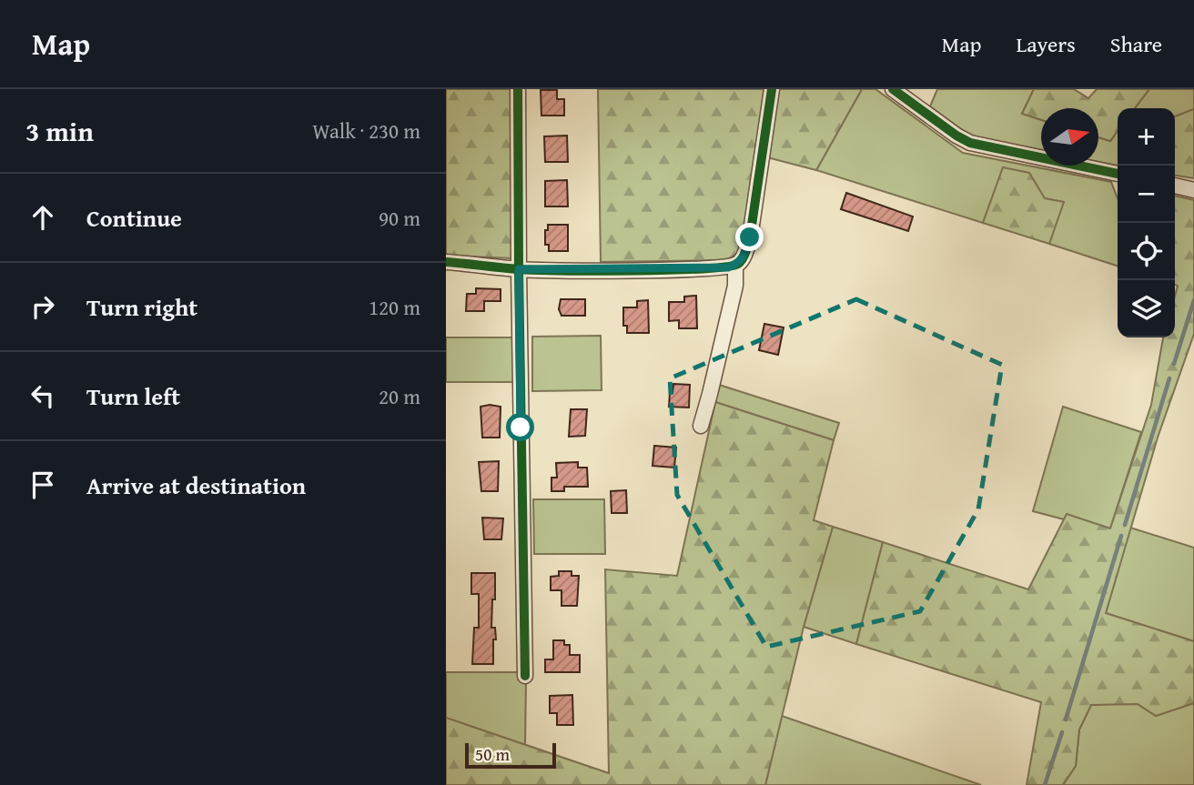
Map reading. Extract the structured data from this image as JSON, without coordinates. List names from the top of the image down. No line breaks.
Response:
{"scale_bar":"50 m","north":"right","page":{"header":"Map","nav":["Map","Layers","Share"],"heading":["3 min","Walk · 230 m"],"map_buttons":["+","−"],"list":[["Continue","90 m"],["Turn right","120 m"],["Turn left","20 m"],"Arrive at destination"],"scale":"50 m"}}
